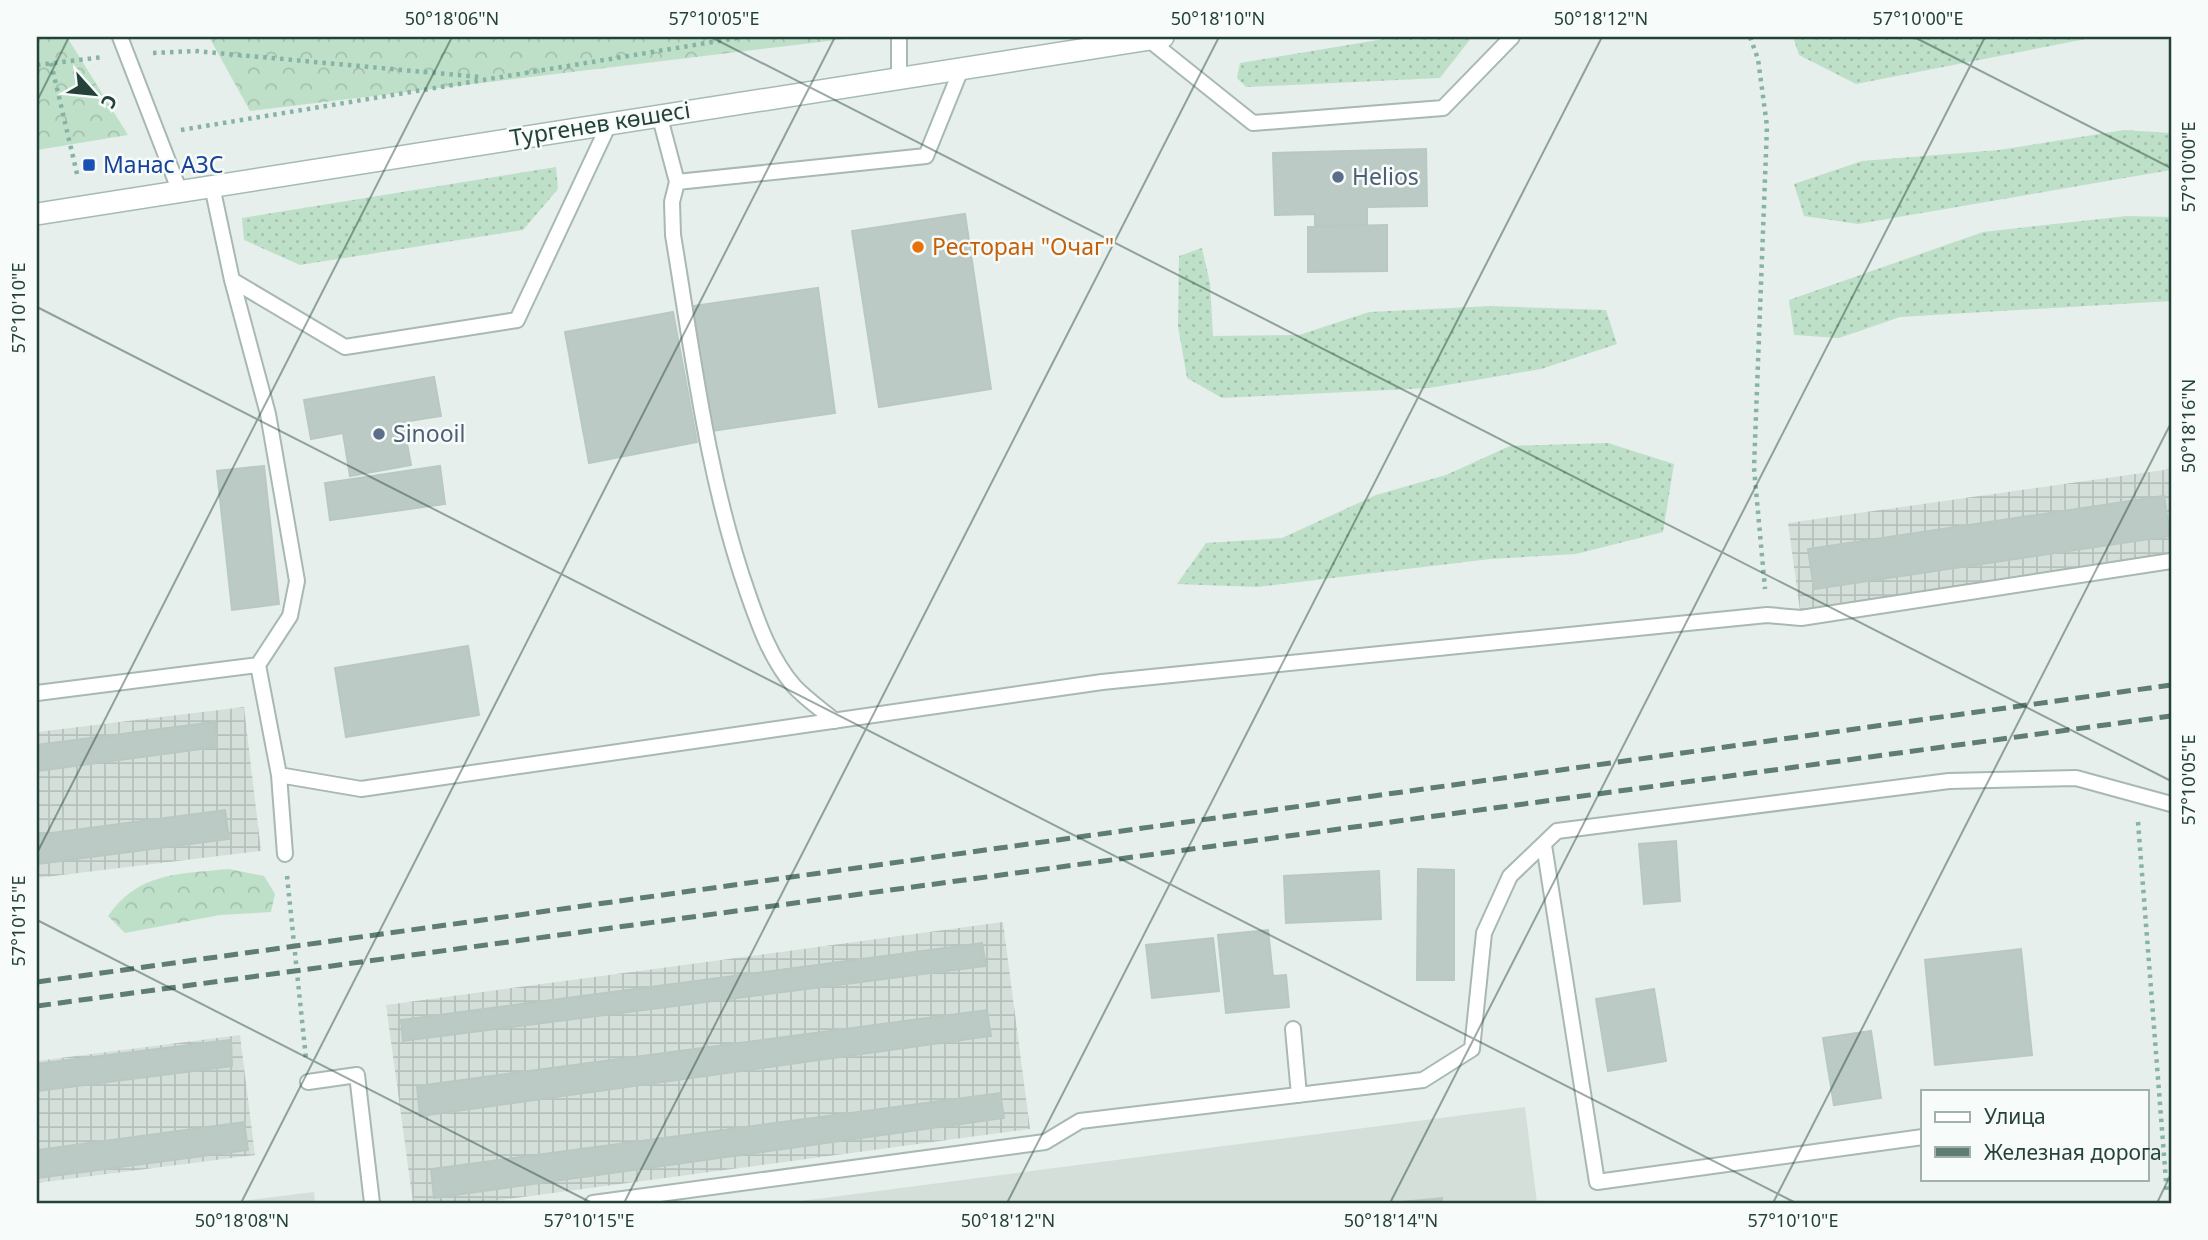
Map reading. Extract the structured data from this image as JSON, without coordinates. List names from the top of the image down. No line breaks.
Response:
{"streets":{"main road":["Тургенев көшесі"]},"places":{"transit":["Манас АЗС"],"other":["Helios","Ресторан \"Очаг\"","Sinooil"]},"legend":["Улица","Железная дорога"],"north":"bottom right","coordinates":["50°18'06\"N","57°10'05\"E","50°18'10\"N","50°18'12\"N","57°10'00\"E","57°10'10\"E","50°18'16\"N","57°10'15\"E","50°18'08\"N","50°18'14\"N"]}
